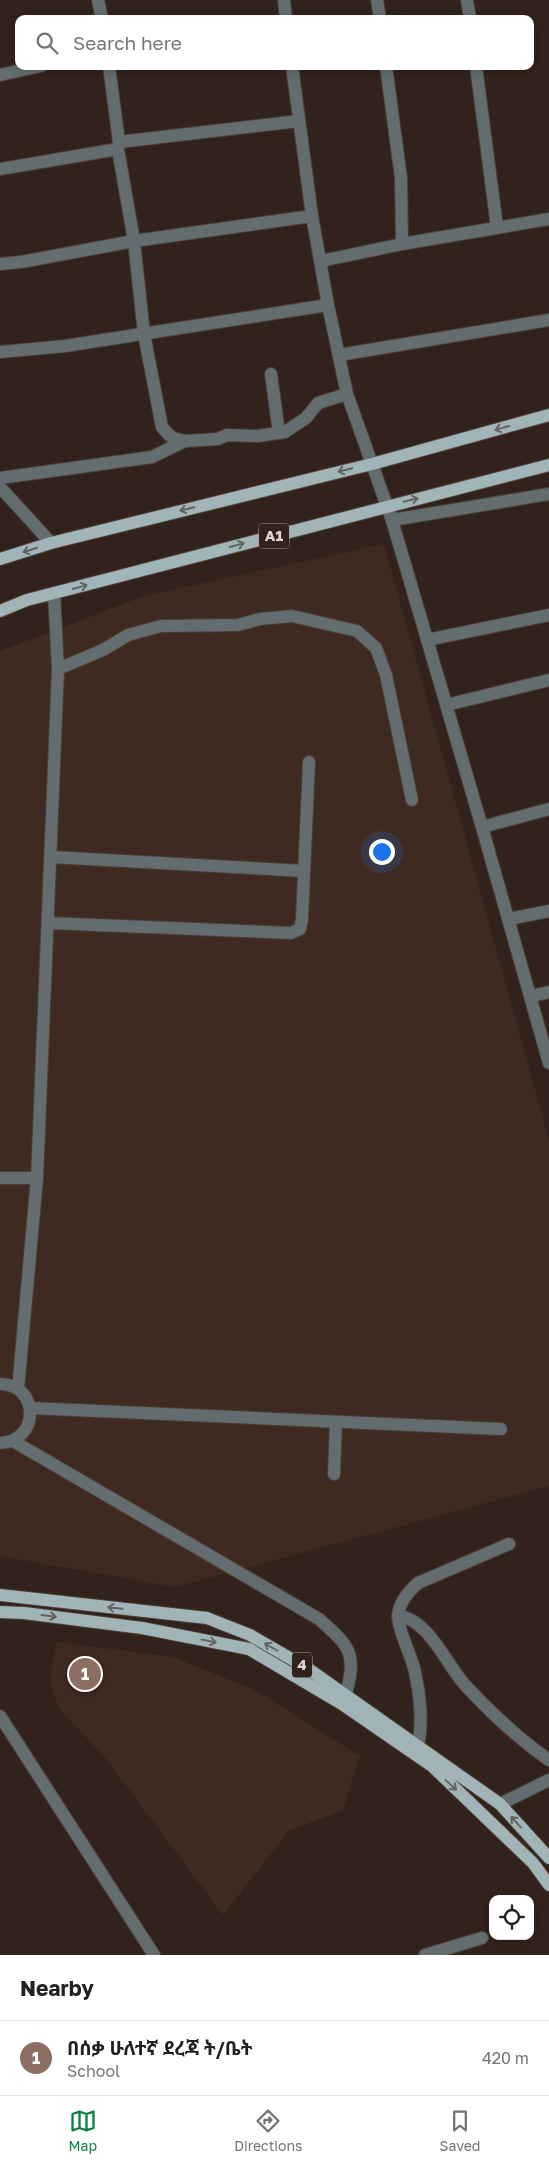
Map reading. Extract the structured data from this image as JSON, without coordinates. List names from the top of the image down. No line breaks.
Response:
{"streets":{"main road":["A1","4"]},"page":{"search":"Search here","pins":"1","heading":"Nearby","list":[{"mark":"1","name":"በሰቃ ሁለተኛ ደረጃ ት/ቤት","note":"School","value":"420 m"}],"nav":["Map","Directions","Saved"]}}
